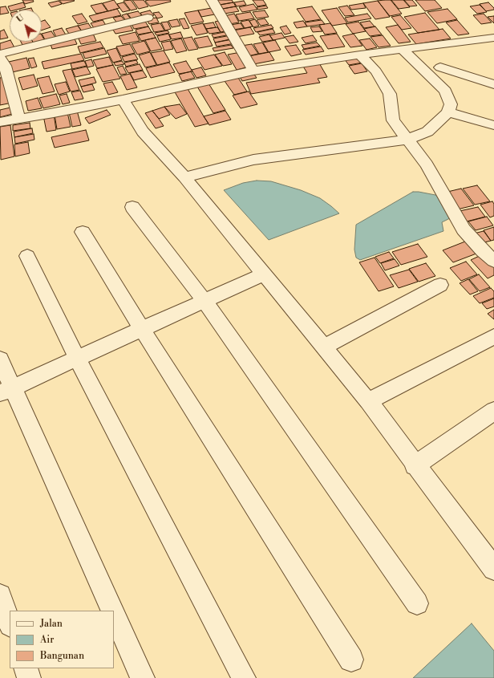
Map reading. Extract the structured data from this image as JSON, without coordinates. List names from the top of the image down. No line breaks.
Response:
{"legend":["Jalan","Air","Bangunan"],"north":"top left"}
